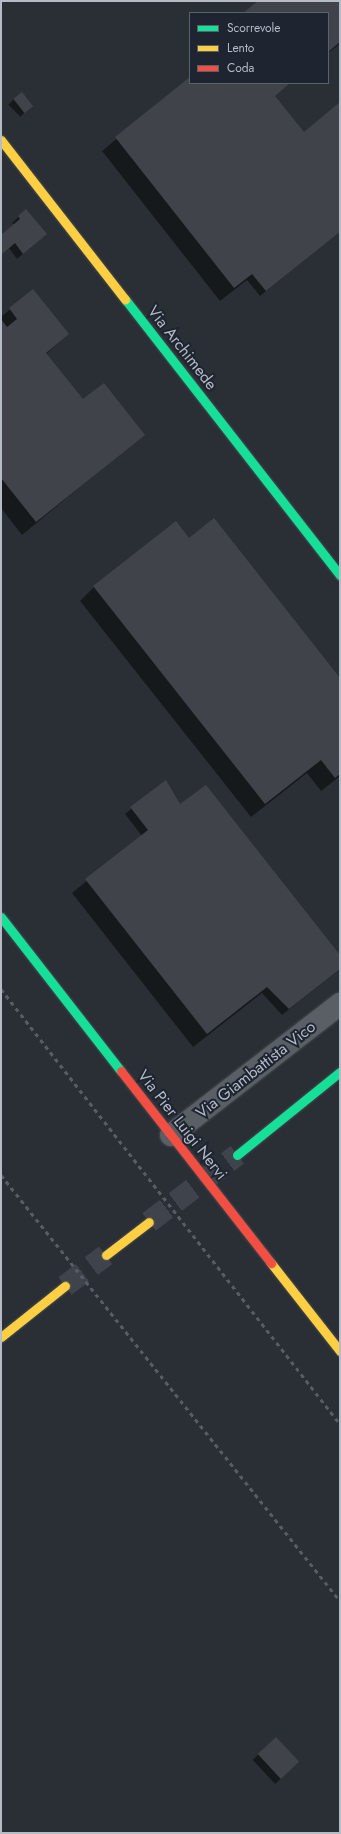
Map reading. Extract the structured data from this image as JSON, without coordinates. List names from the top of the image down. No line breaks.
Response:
{"streets":{"street":["Via Archimede","Via Giambattista Vico","Via Pier Luigi Nervi"]},"crossings":[["Via Giambattista Vico","Via Pier Luigi Nervi"]],"legend":["Scorrevole","Lento","Coda"]}
